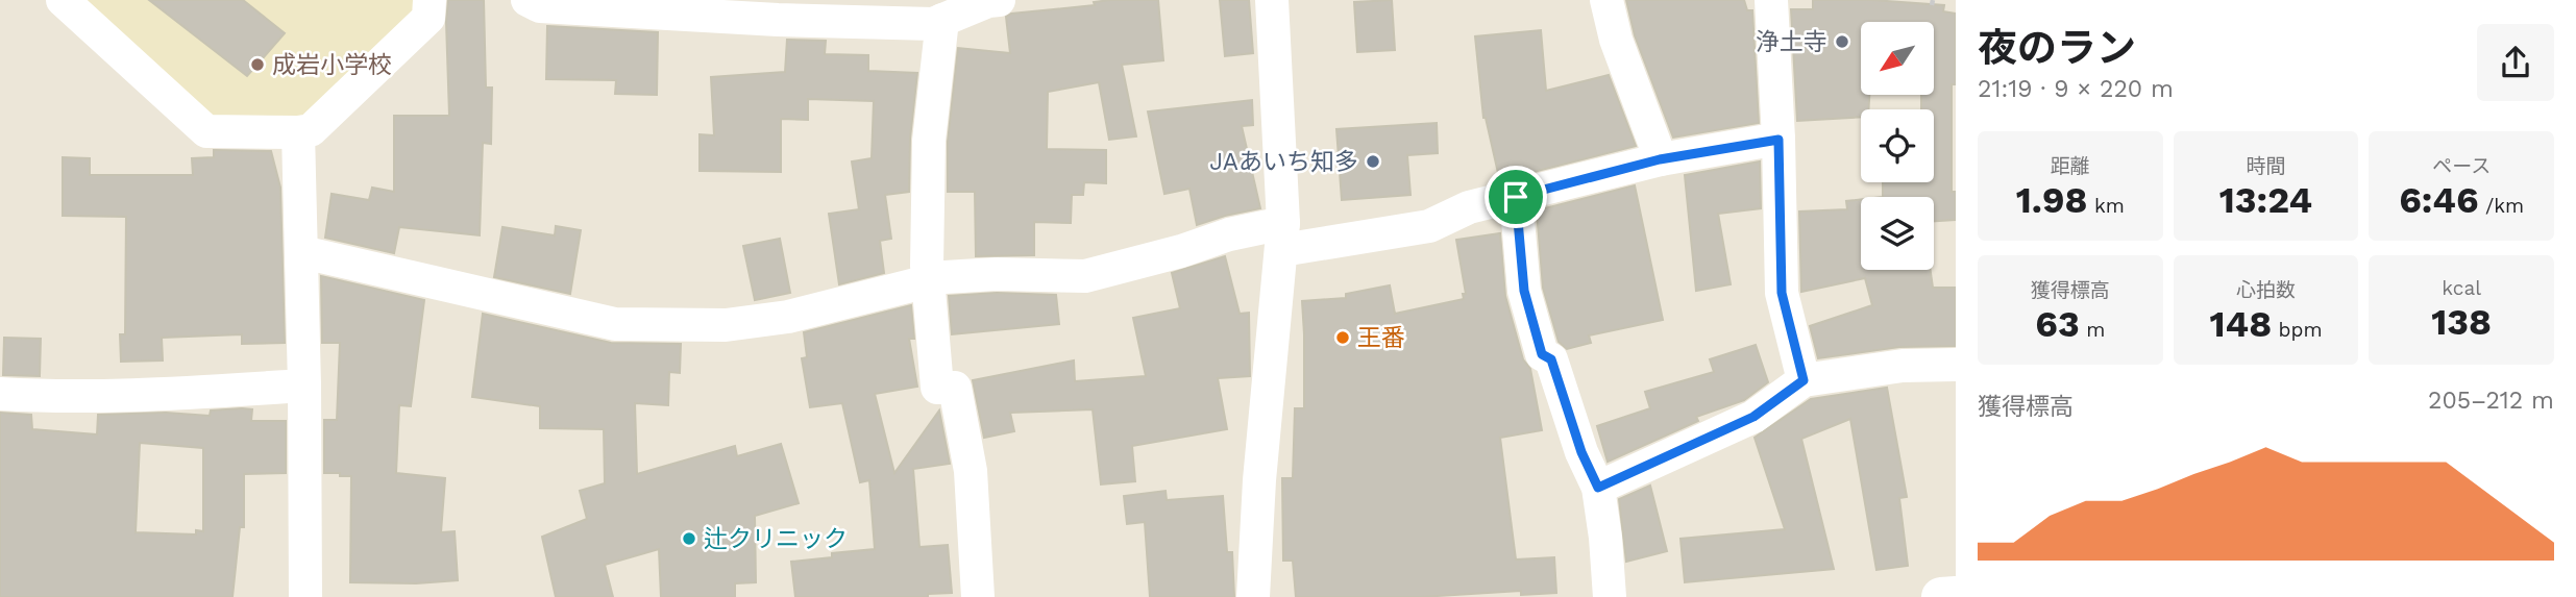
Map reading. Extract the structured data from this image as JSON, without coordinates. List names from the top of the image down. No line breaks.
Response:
{"places":["浄土寺","成岩小学校","JAあいち知多","王番","辻クリニック"],"north":"bottom left","page":{"heading":["夜のラン","21:19 · 9 × 220 m"],"stats":[["距離","1.98 km"],["時間","13:24"],["ペース","6:46 /km"],["獲得標高","63 m"],["心拍数","148 bpm"],["kcal","138"]],"chart":["獲得標高","205–212 m"]}}
